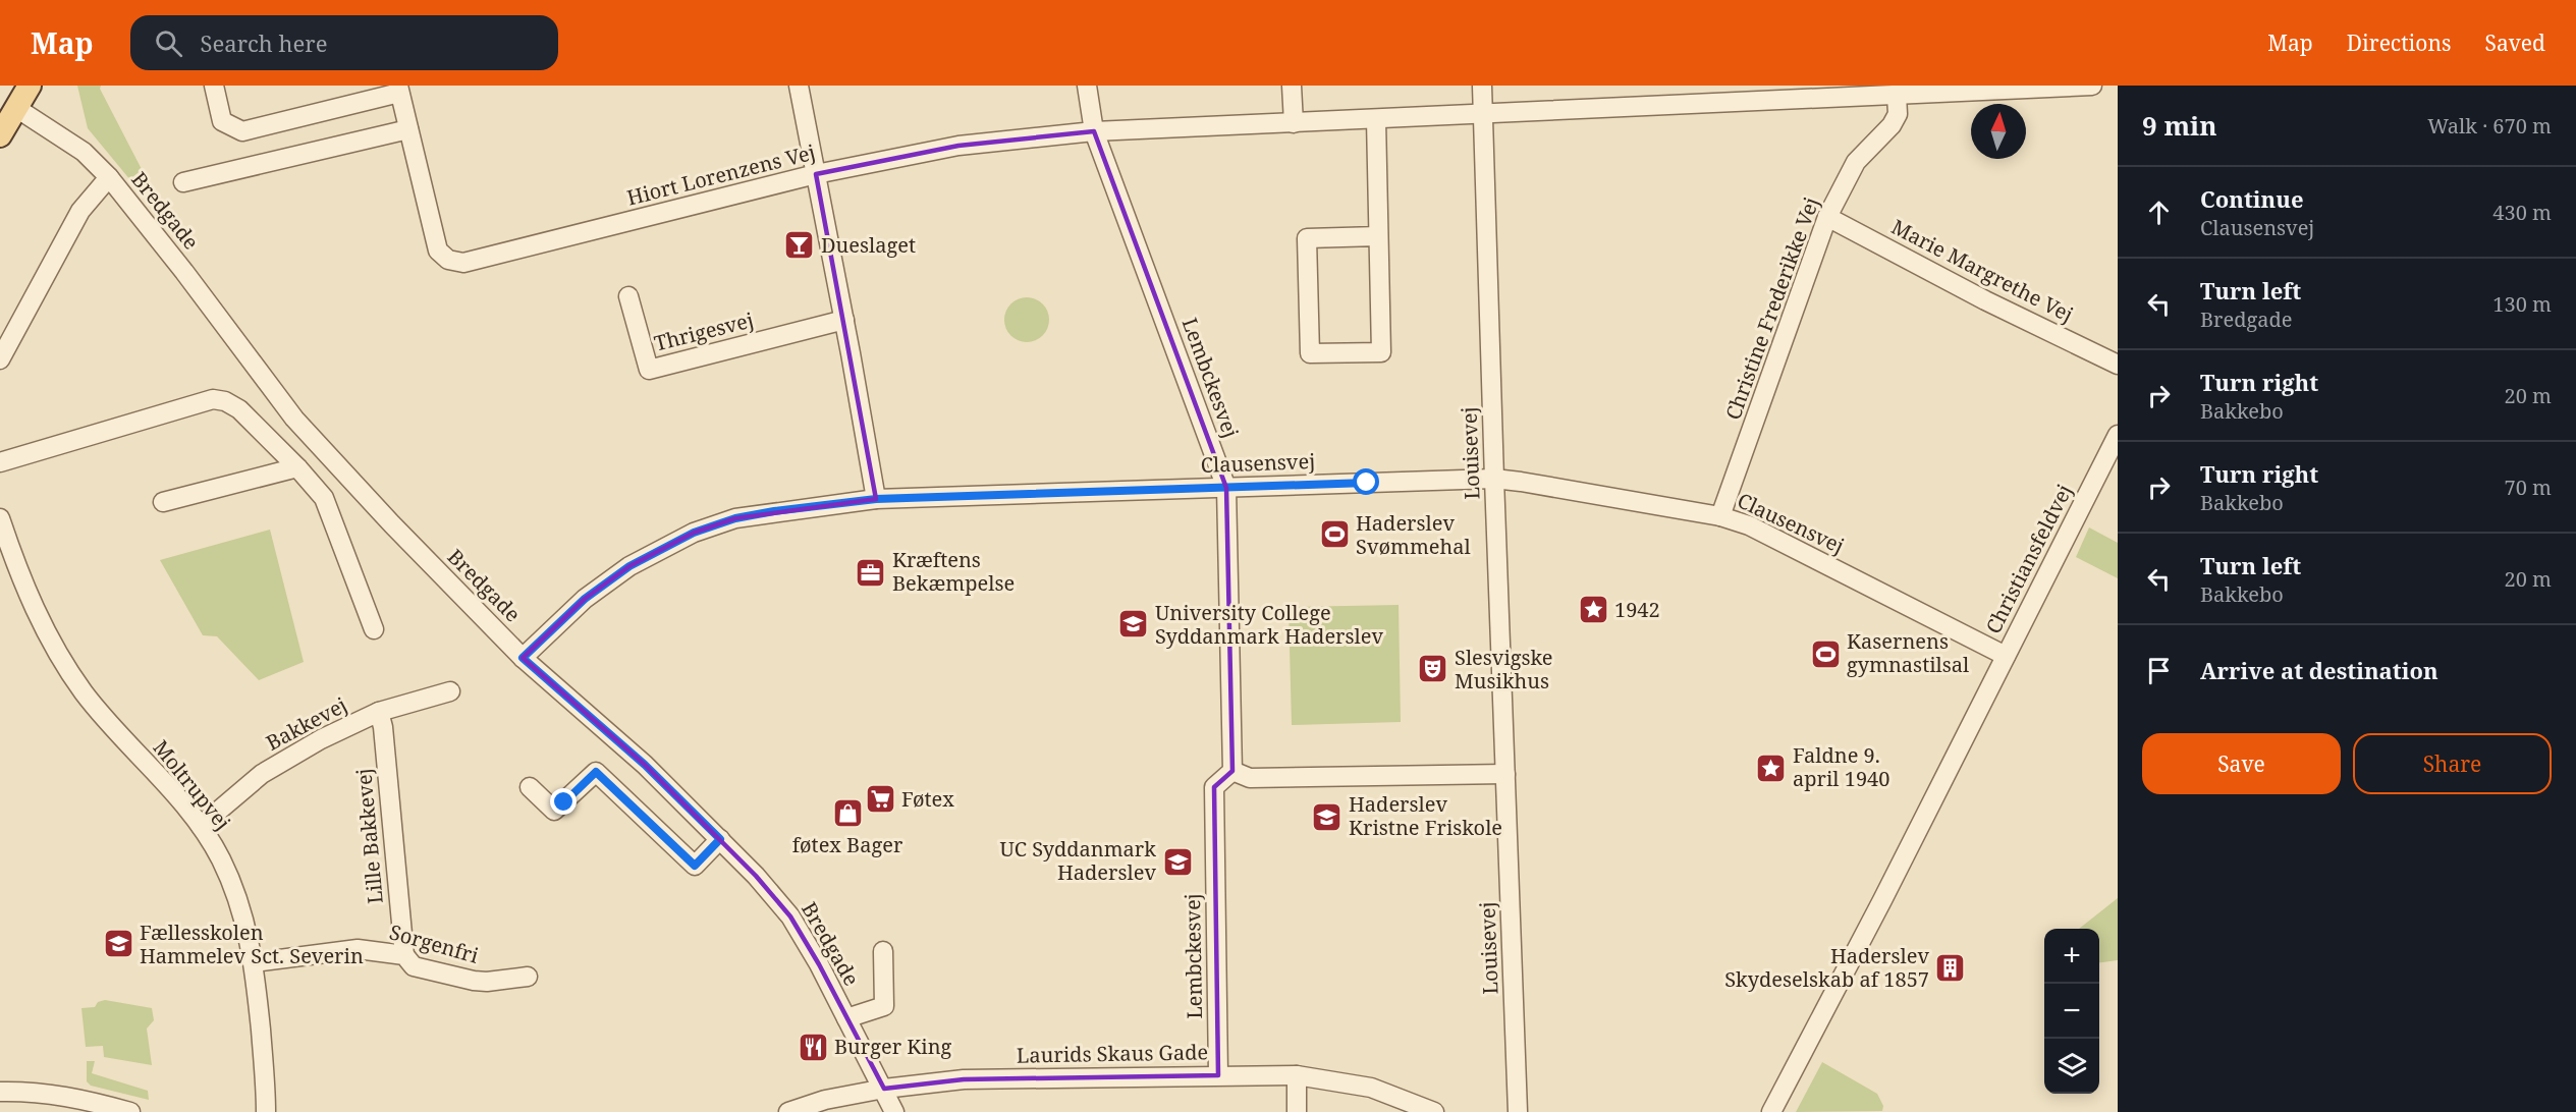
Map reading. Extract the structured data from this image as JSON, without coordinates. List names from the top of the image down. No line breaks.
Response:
{"streets":{"street":["Hiort Lorenzens Vej","Bredgade","Marie Margrethe Vej","Christine Frederikke Vej","Thrigesvej","Lembckesvej","Louisevej","Clausensvej","Christiansfeldvej","Bakkevej","Moltrupvej","Lille Bakkevej","Sorgenfri","Laurids Skaus Gade"]},"crossings":[["Hiort Lorenzens Vej","Christine Frederikke Vej"],["Hiort Lorenzens Vej","Lembckesvej"],["Hiort Lorenzens Vej","Louisevej"],["Bredgade","Clausensvej"],["Bredgade","Laurids Skaus Gade"],["Marie Margrethe Vej","Christine Frederikke Vej"],["Christine Frederikke Vej","Clausensvej"],["Lembckesvej","Clausensvej"],["Lembckesvej","Laurids Skaus Gade"],["Louisevej","Clausensvej"],["Clausensvej","Christiansfeldvej"],["Bakkevej","Moltrupvej"],["Bakkevej","Lille Bakkevej"],["Moltrupvej","Sorgenfri"],["Lille Bakkevej","Sorgenfri"]],"places":{"bar":["Dueslaget"],"sports":["Haderslev Svømmehal","Kasernens gymnastilsal"],"office":["Kræftens Bekæmpelse"],"place":["1942","Faldne 9. april 1940"],"school or university":["University College Syddanmark Haderslev","Haderslev Kristne Friskole","UC Syddanmark Haderslev","Fællesskolen Hammelev Sct. Severin"],"theatre":["Slesvigske Musikhus"],"supermarket":["Føtex"],"shop":["føtex Bager"],"building":["Haderslev Skydeselskab af 1857"],"restaurant":["Burger King"]},"north":"top","page":{"header":"Map","search":"Search here","nav":["Map","Directions","Saved"],"heading":["9 min","Walk · 670 m"],"list":[["Continue","Clausensvej","430 m"],["Turn left","Bredgade","130 m"],["Turn right","Bakkebo","20 m"],["Turn right","Bakkebo","70 m"],["Turn left","Bakkebo","20 m"],"Arrive at destination"],"buttons":["Save","Share"],"map_buttons":["+","−"]}}
